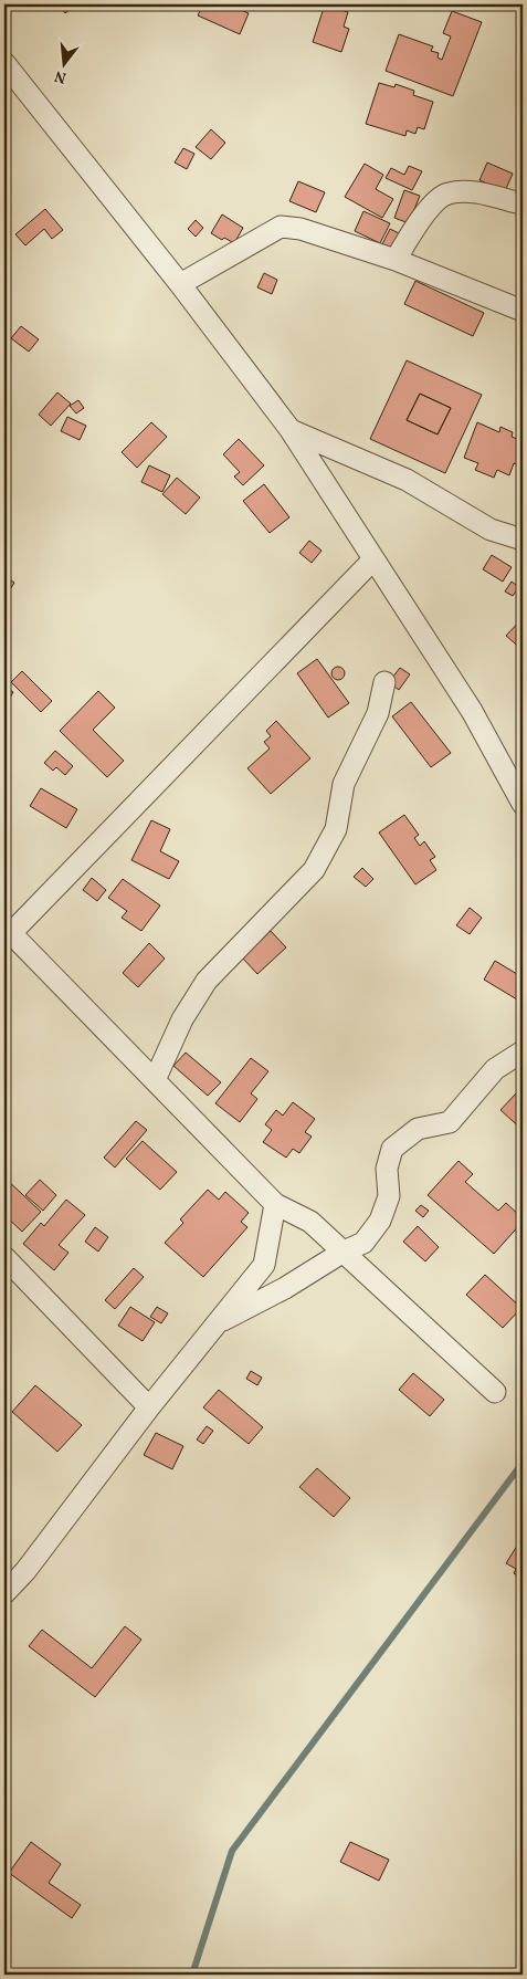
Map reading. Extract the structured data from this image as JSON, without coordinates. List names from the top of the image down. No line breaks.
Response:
{"north":"bottom"}
